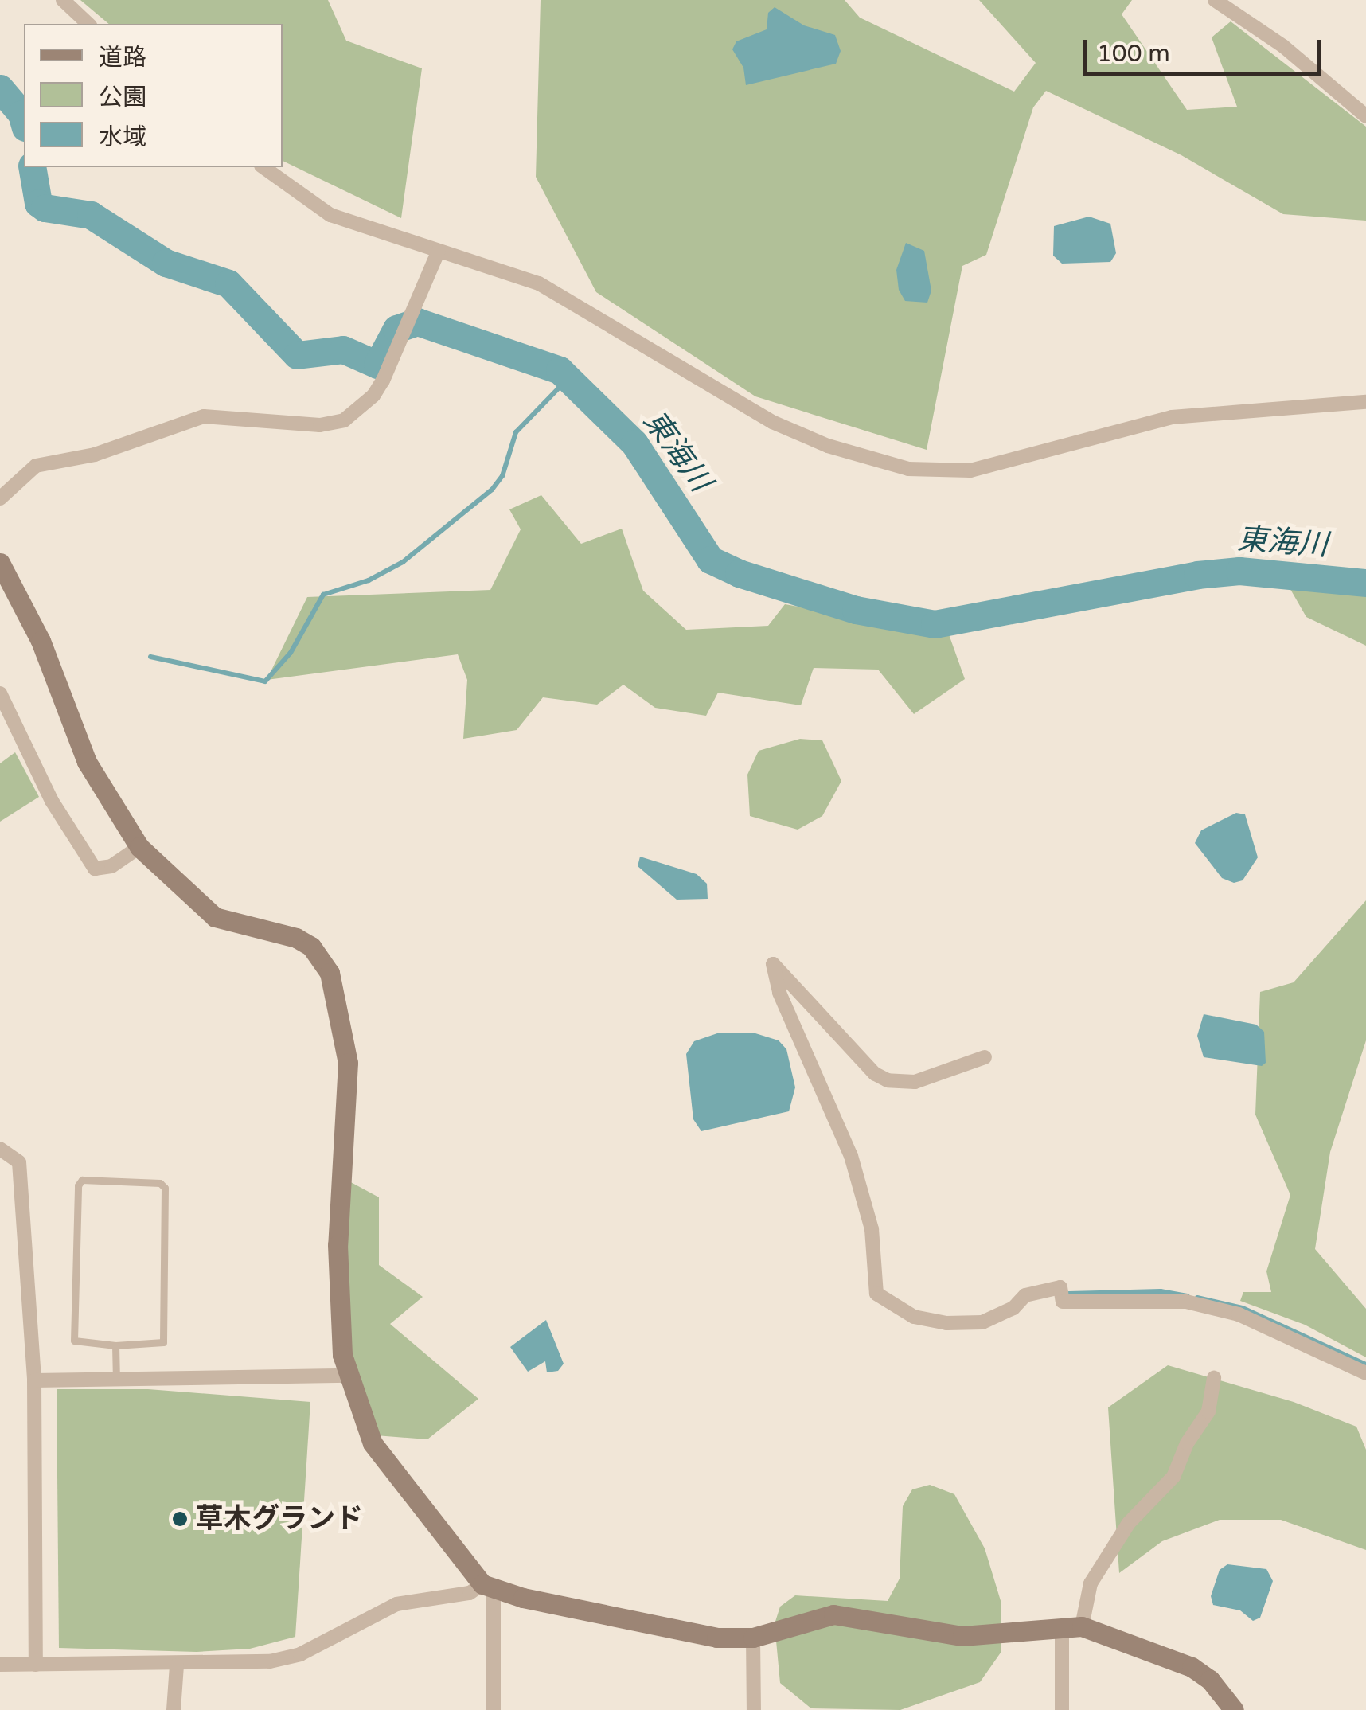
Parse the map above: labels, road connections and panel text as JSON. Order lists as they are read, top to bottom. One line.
{"water":["東海川"],"places":["草木グランド"],"legend":["道路","公園","水域"],"scale_bar":"100 m"}
